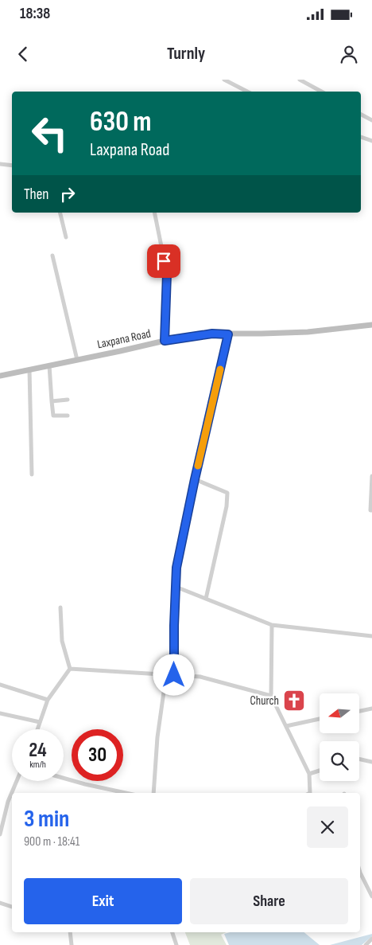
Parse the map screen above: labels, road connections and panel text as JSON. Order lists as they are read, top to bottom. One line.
{"streets":{"street":["Laxpana Road"]},"places":{"church":["Church"]},"north":"left","page":{"status":"18:38","header":"Turnly","turn":["630 m","Laxpana Road"],"then":"Then","speed":"24 km/h","limit":"30","heading":["3 min","900 m · 18:41"],"buttons":["Exit","Share"]}}
